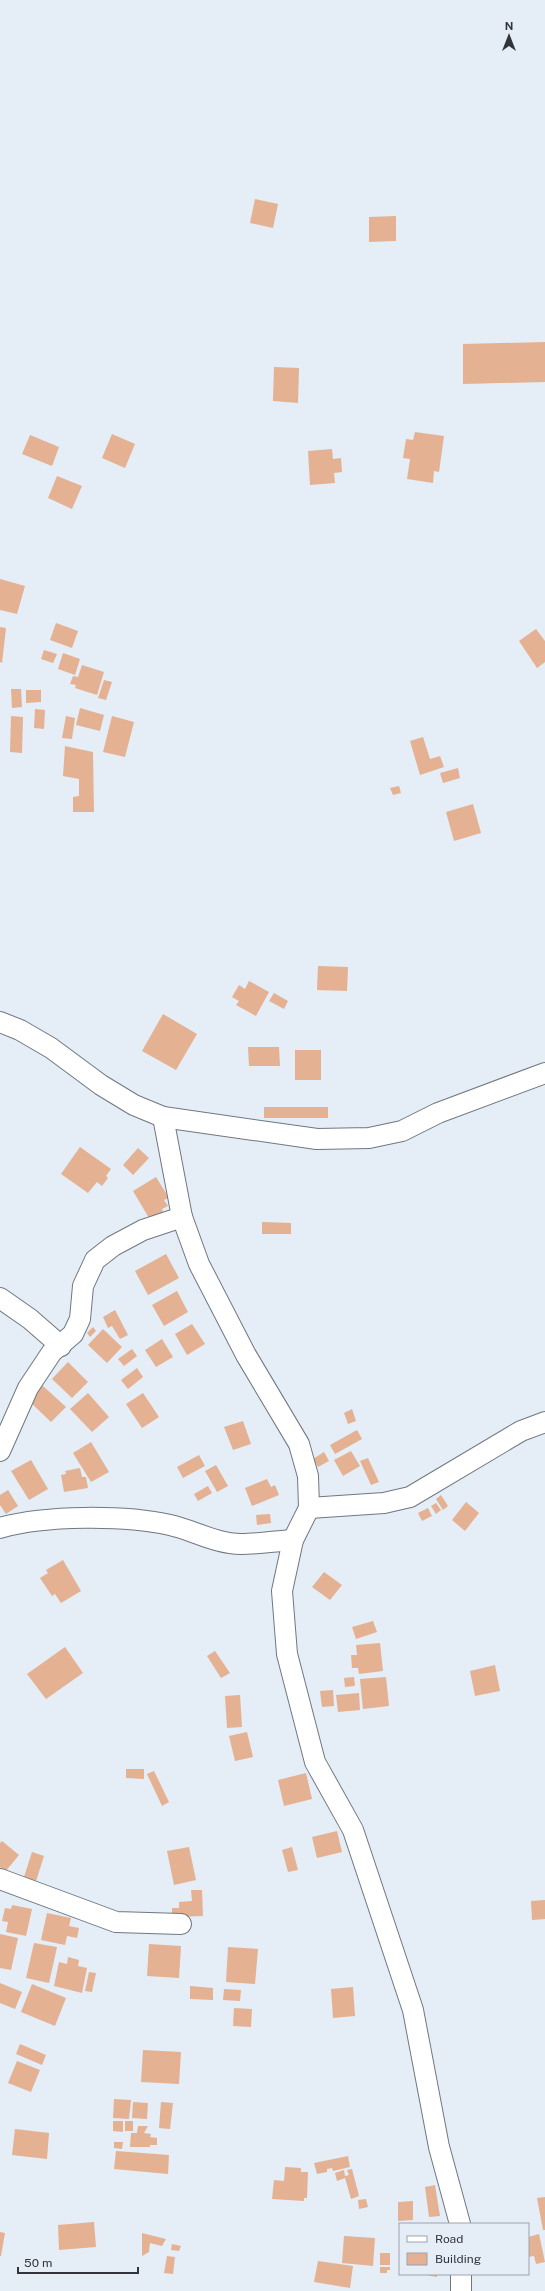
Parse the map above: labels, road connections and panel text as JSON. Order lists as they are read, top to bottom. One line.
{"legend":["Road","Building"],"scale_bar":"50 m","north":"top"}
